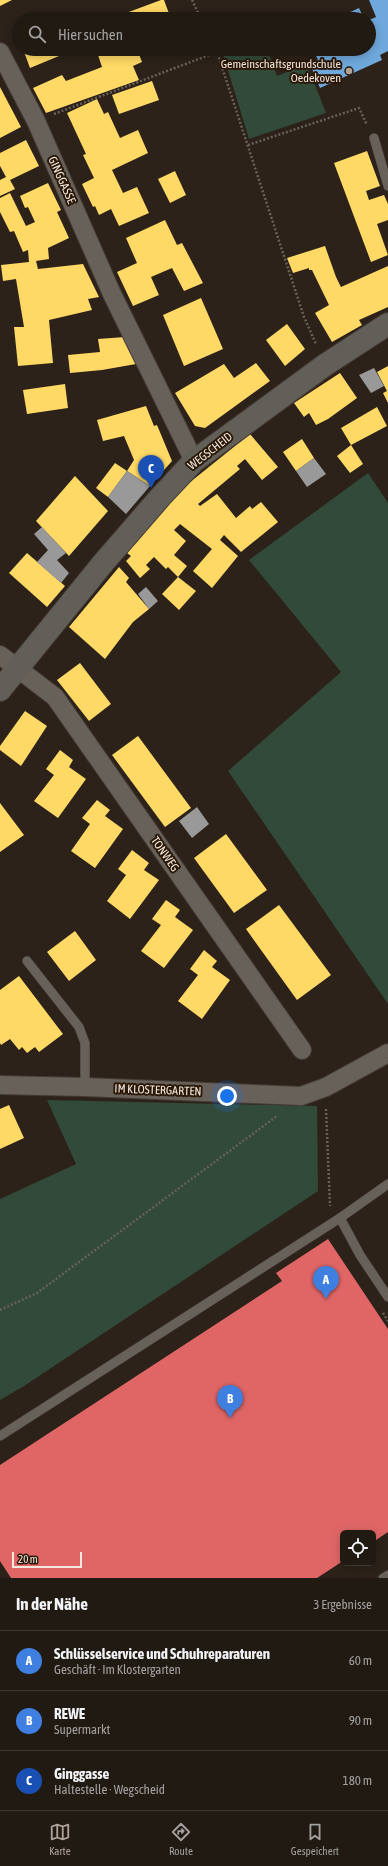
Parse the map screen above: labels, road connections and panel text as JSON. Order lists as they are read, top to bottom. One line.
{"streets":{"street":["GINGGASSE","WEGSCHEID","TONWEG","IM KLOSTERGARTEN"]},"crossings":[["GINGGASSE","WEGSCHEID"],["WEGSCHEID","TONWEG"]],"places":["Gemeinschaftsgrundschule Oedekoven"],"scale_bar":"20 m","page":{"search":"Hier suchen","pins":["C","A","B"],"scale":"20 m","heading":["In der Nähe","3 Ergebnisse"],"list":[{"mark":"A","name":"Schlüsselservice und Schuhreparaturen","note":"Geschäft · Im Klostergarten","value":"60 m"},{"mark":"B","name":"REWE","note":"Supermarkt","value":"90 m"},{"mark":"C","name":"Ginggasse","note":"Haltestelle · Wegscheid","value":"180 m"}],"nav":["Karte","Route","Gespeichert"]}}
